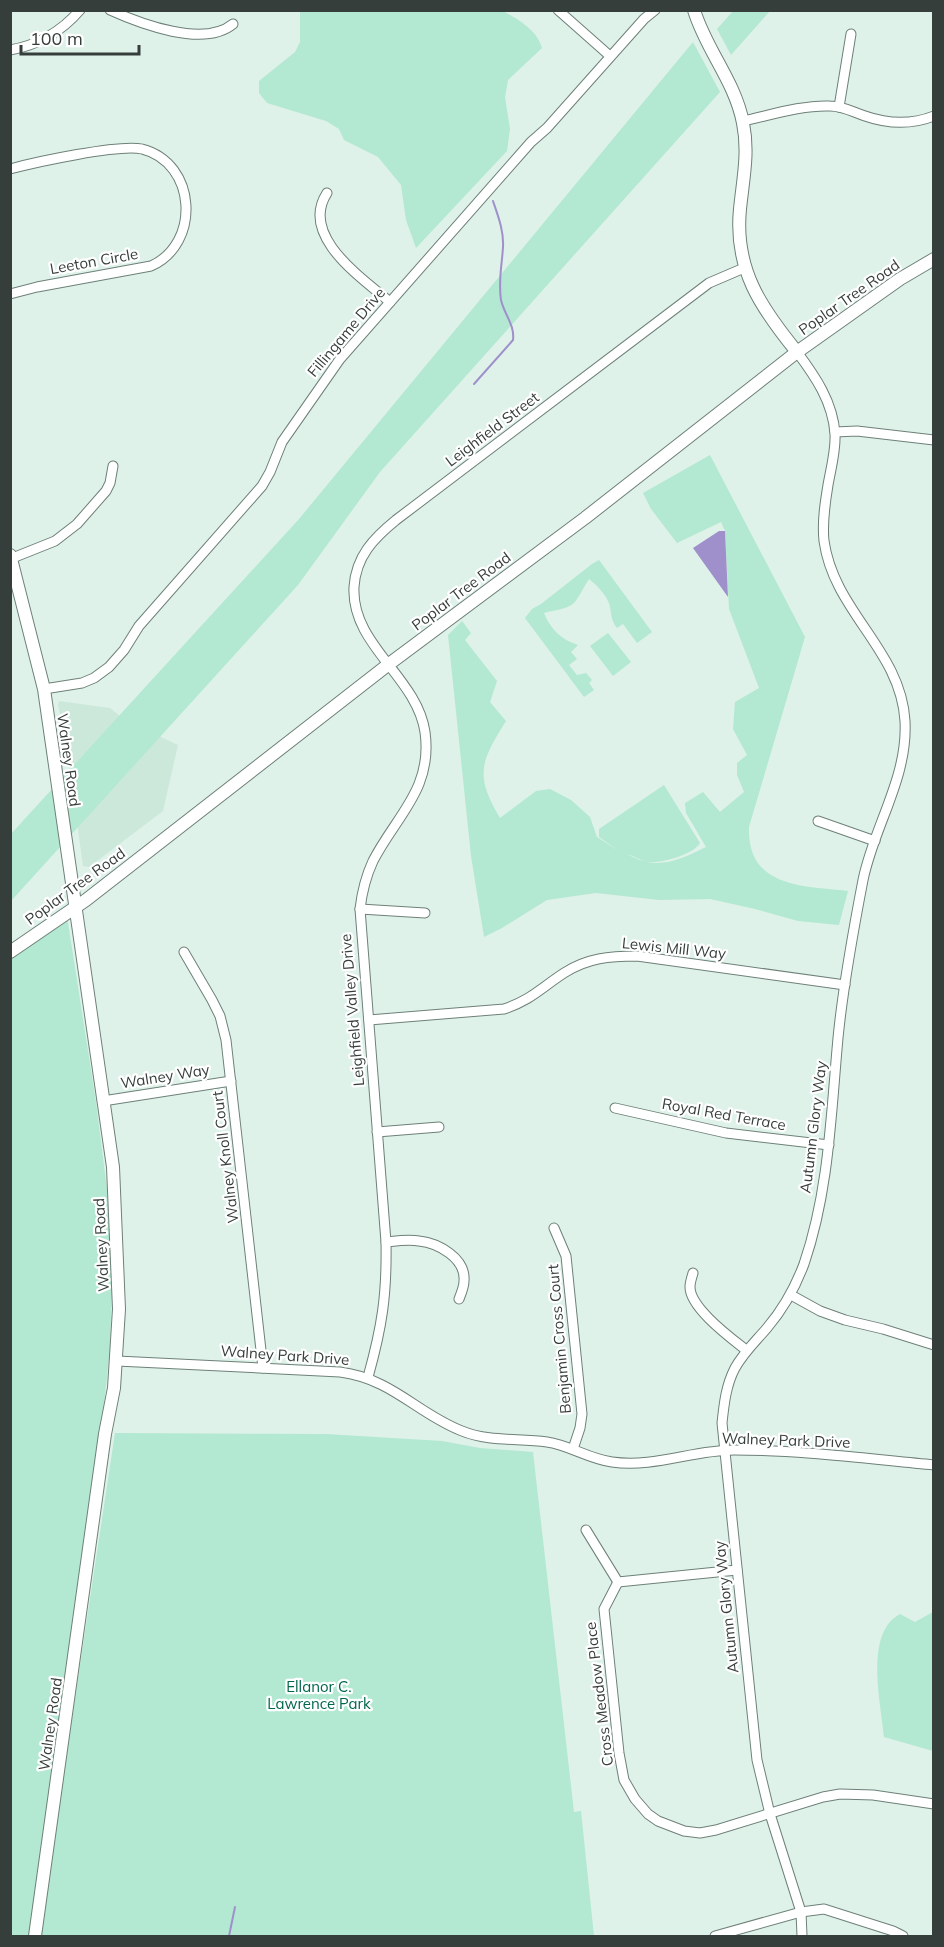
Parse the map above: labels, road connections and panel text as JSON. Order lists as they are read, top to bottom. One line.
{"streets":{"main road":["Poplar Tree Road","Walney Road"],"street":["Leeton Circle","Fillingame Drive","Leighfield Street","Lewis Mill Way","Leighfield Valley Drive","Walney Way","Royal Red Terrace","Autumn Glory Way","Walney Knoll Court","Benjamin Cross Court","Walney Park Drive","Cross Meadow Place"]},"crossings":[["Poplar Tree Road","Leighfield Street"],["Poplar Tree Road","Walney Road"],["Poplar Tree Road","Leighfield Valley Drive"],["Poplar Tree Road","Autumn Glory Way"],["Fillingame Drive","Walney Road"],["Leighfield Street","Leighfield Valley Drive"],["Walney Road","Walney Way"],["Walney Road","Walney Park Drive"],["Lewis Mill Way","Leighfield Valley Drive"],["Lewis Mill Way","Autumn Glory Way"],["Leighfield Valley Drive","Walney Park Drive"],["Walney Way","Walney Knoll Court"],["Royal Red Terrace","Autumn Glory Way"],["Autumn Glory Way","Walney Park Drive"],["Autumn Glory Way","Cross Meadow Place"],["Walney Knoll Court","Walney Park Drive"],["Benjamin Cross Court","Walney Park Drive"]],"parks":["Ellanor C. Lawrence Park"],"scale_bar":"100 m"}
